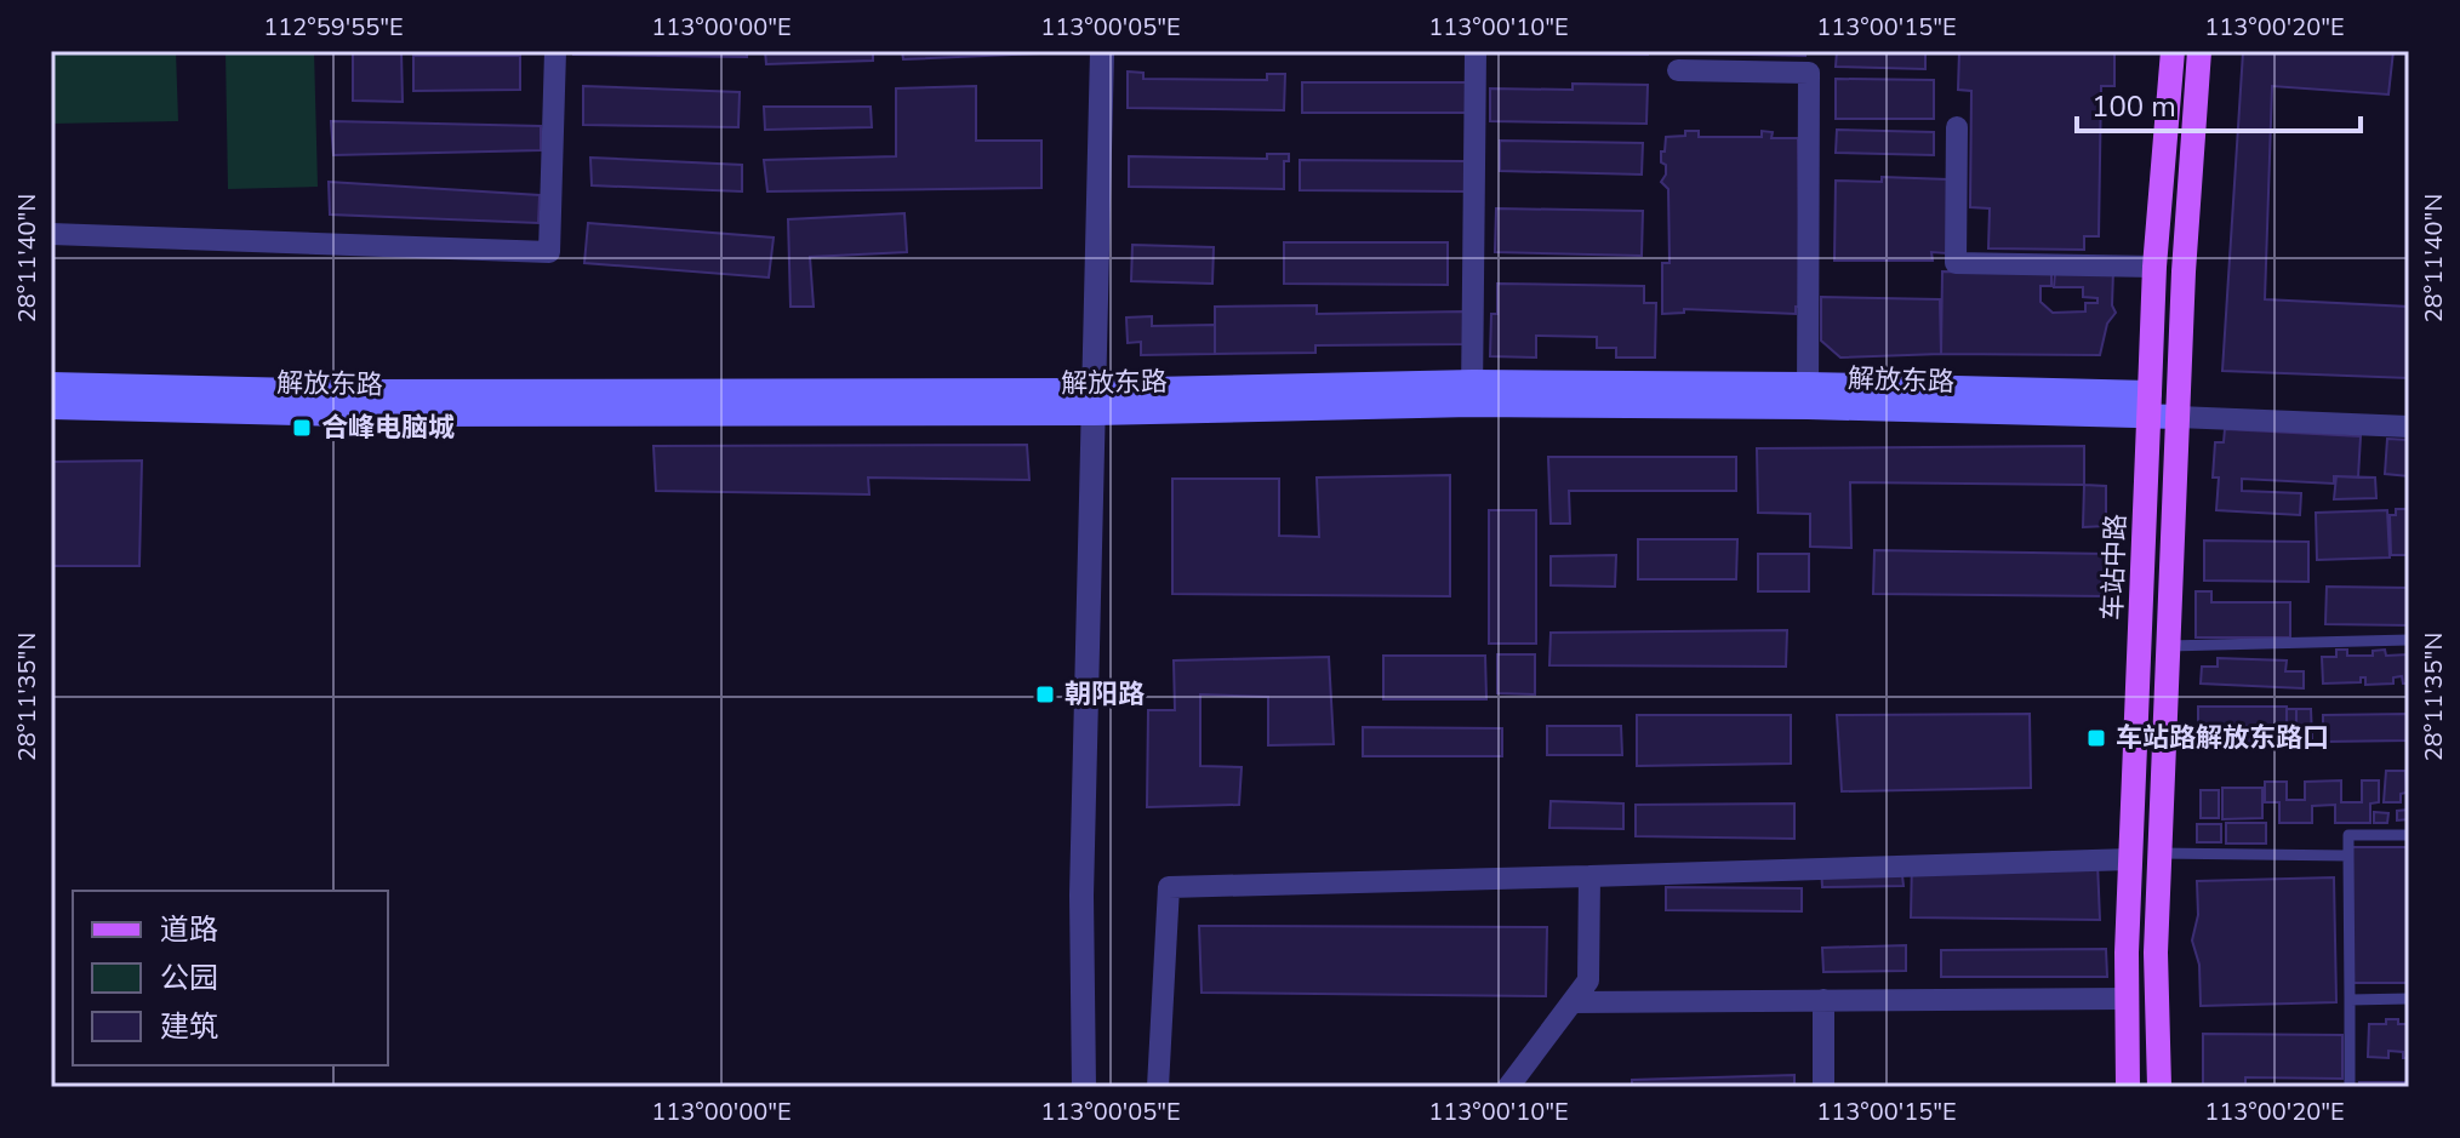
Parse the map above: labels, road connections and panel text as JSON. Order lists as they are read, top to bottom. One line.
{"streets":{"main road":["解放东路","车站中路"]},"crossings":[["解放东路","车站中路"]],"places":{"transit":["合峰电脑城","朝阳路","车站路解放东路口"]},"legend":["道路","公园","建筑"],"scale_bar":"100 m","coordinates":["112°59'55\"E","113°00'00\"E","113°00'05\"E","113°00'10\"E","113°00'15\"E","113°00'20\"E","28°11'40\"N","28°11'35\"N"]}
